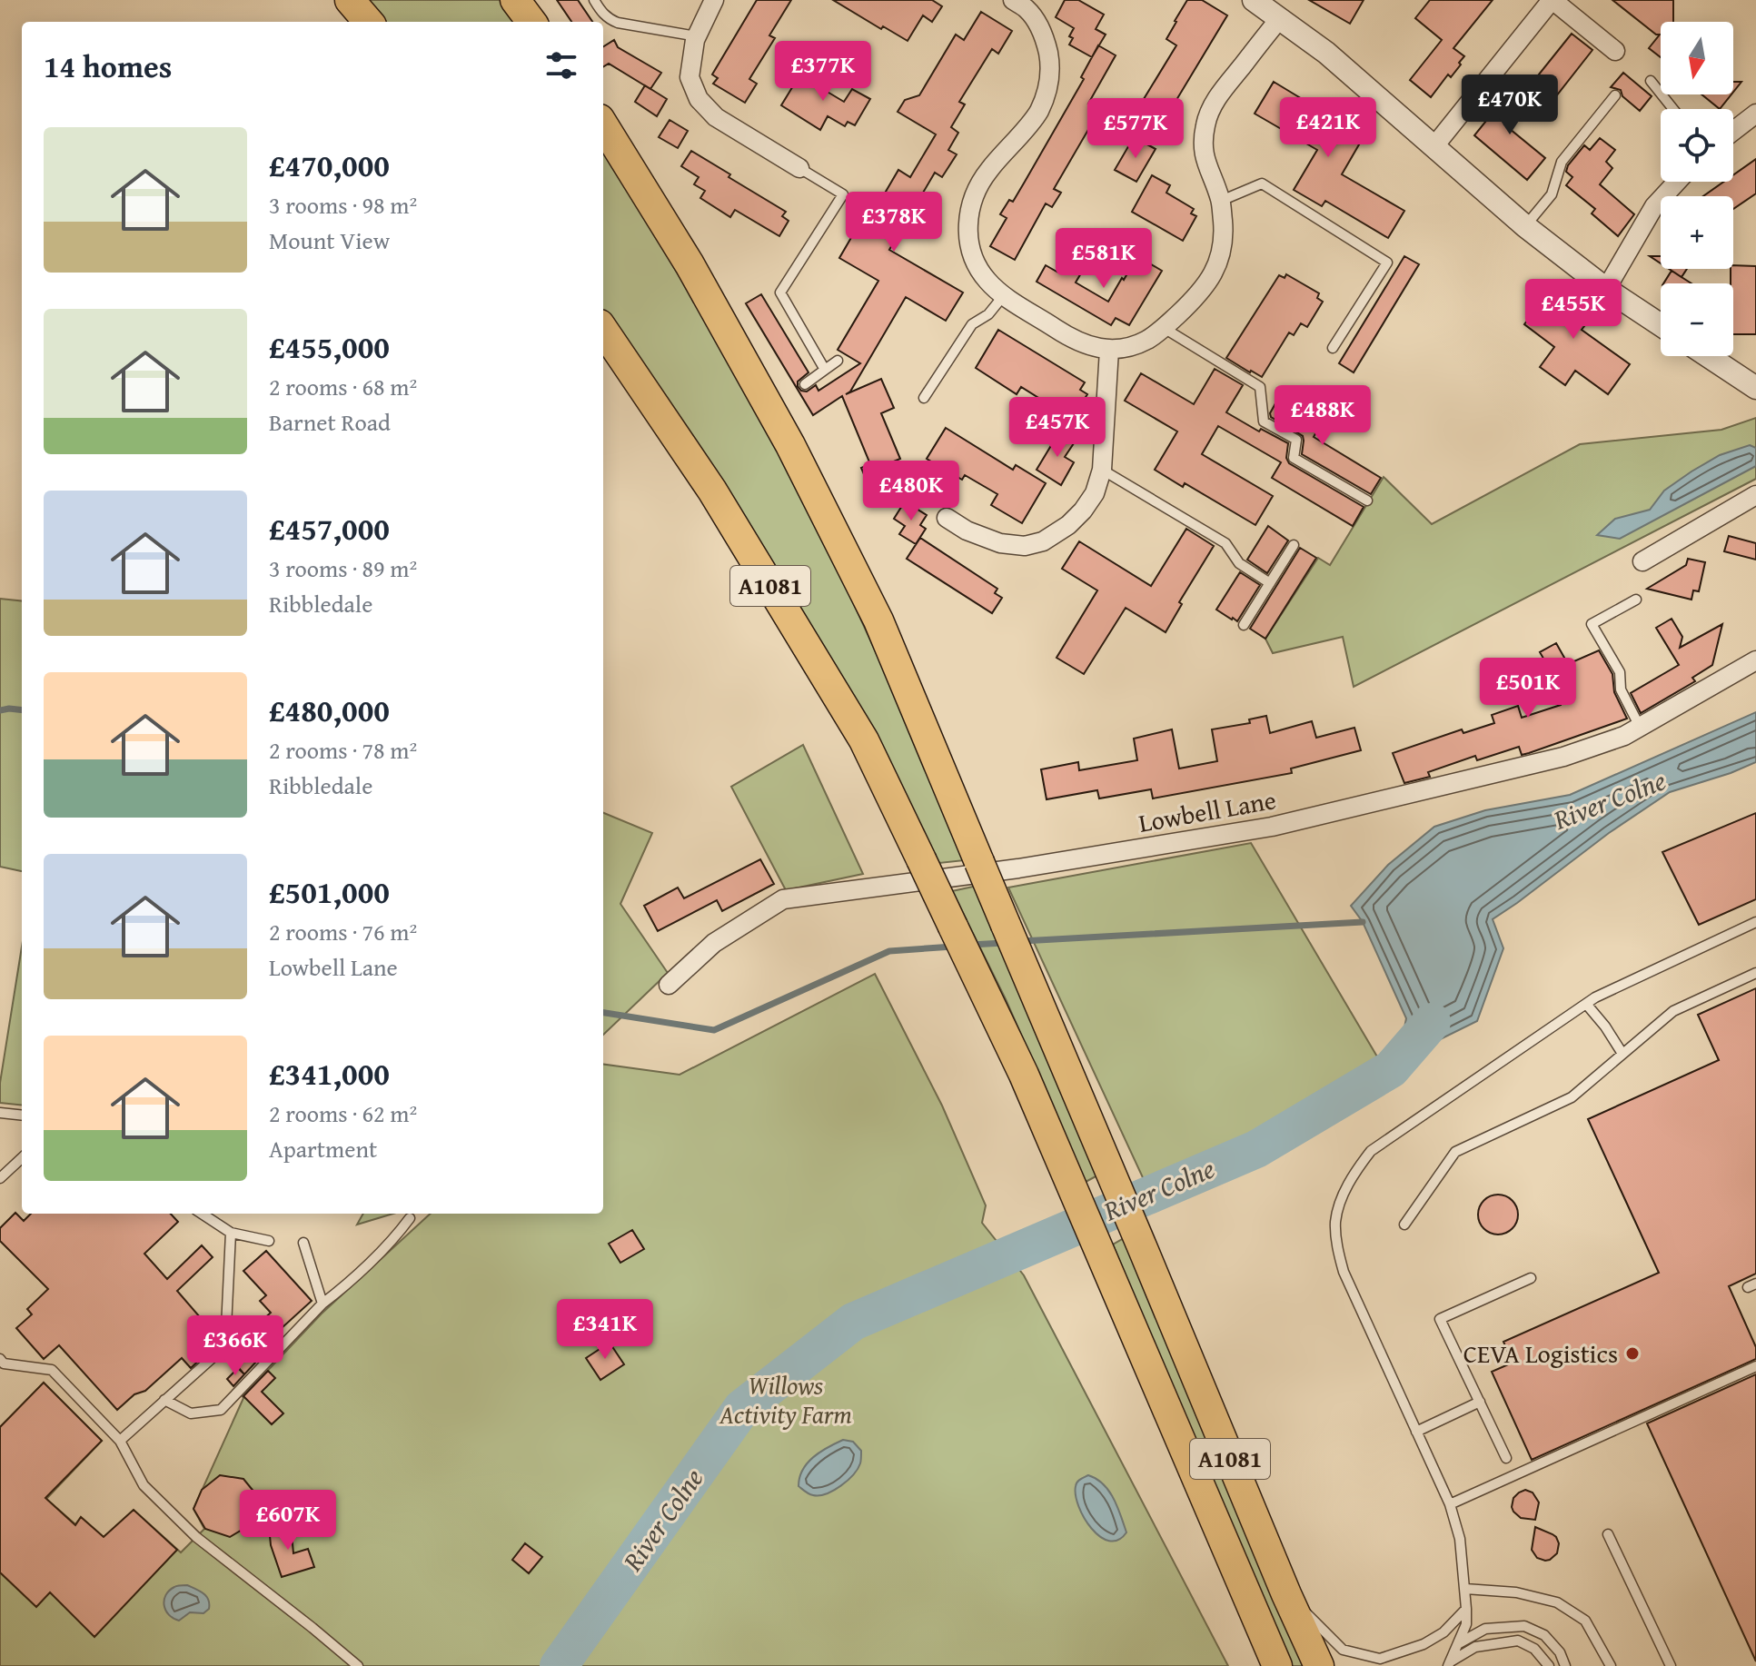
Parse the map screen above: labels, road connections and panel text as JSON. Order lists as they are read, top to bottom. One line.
{"streets":{"main road":["A1081"],"street":["Lowbell Lane"]},"water":["River Colne"],"parks":["Willows Activity Farm"],"places":["CEVA Logistics"],"north":"bottom","page":{"map_buttons":["+","−"],"heading":"14 homes","price":["£377K","£470K","£421K","£577K","£378K","£581K","£455K","£488K","£457K","£480K","£501K","£341K","£366K","£607K"],"list":[{"name":"£470,000","note":"3 rooms · 98 m² · Mount View"},{"name":"£455,000","note":"2 rooms · 68 m² · Barnet Road"},{"name":"£457,000","note":"3 rooms · 89 m² · Ribbledale"},{"name":"£480,000","note":"2 rooms · 78 m² · Ribbledale"},{"name":"£501,000","note":"2 rooms · 76 m² · Lowbell Lane"},{"name":"£341,000","note":"2 rooms · 62 m² · Apartment"}]}}
